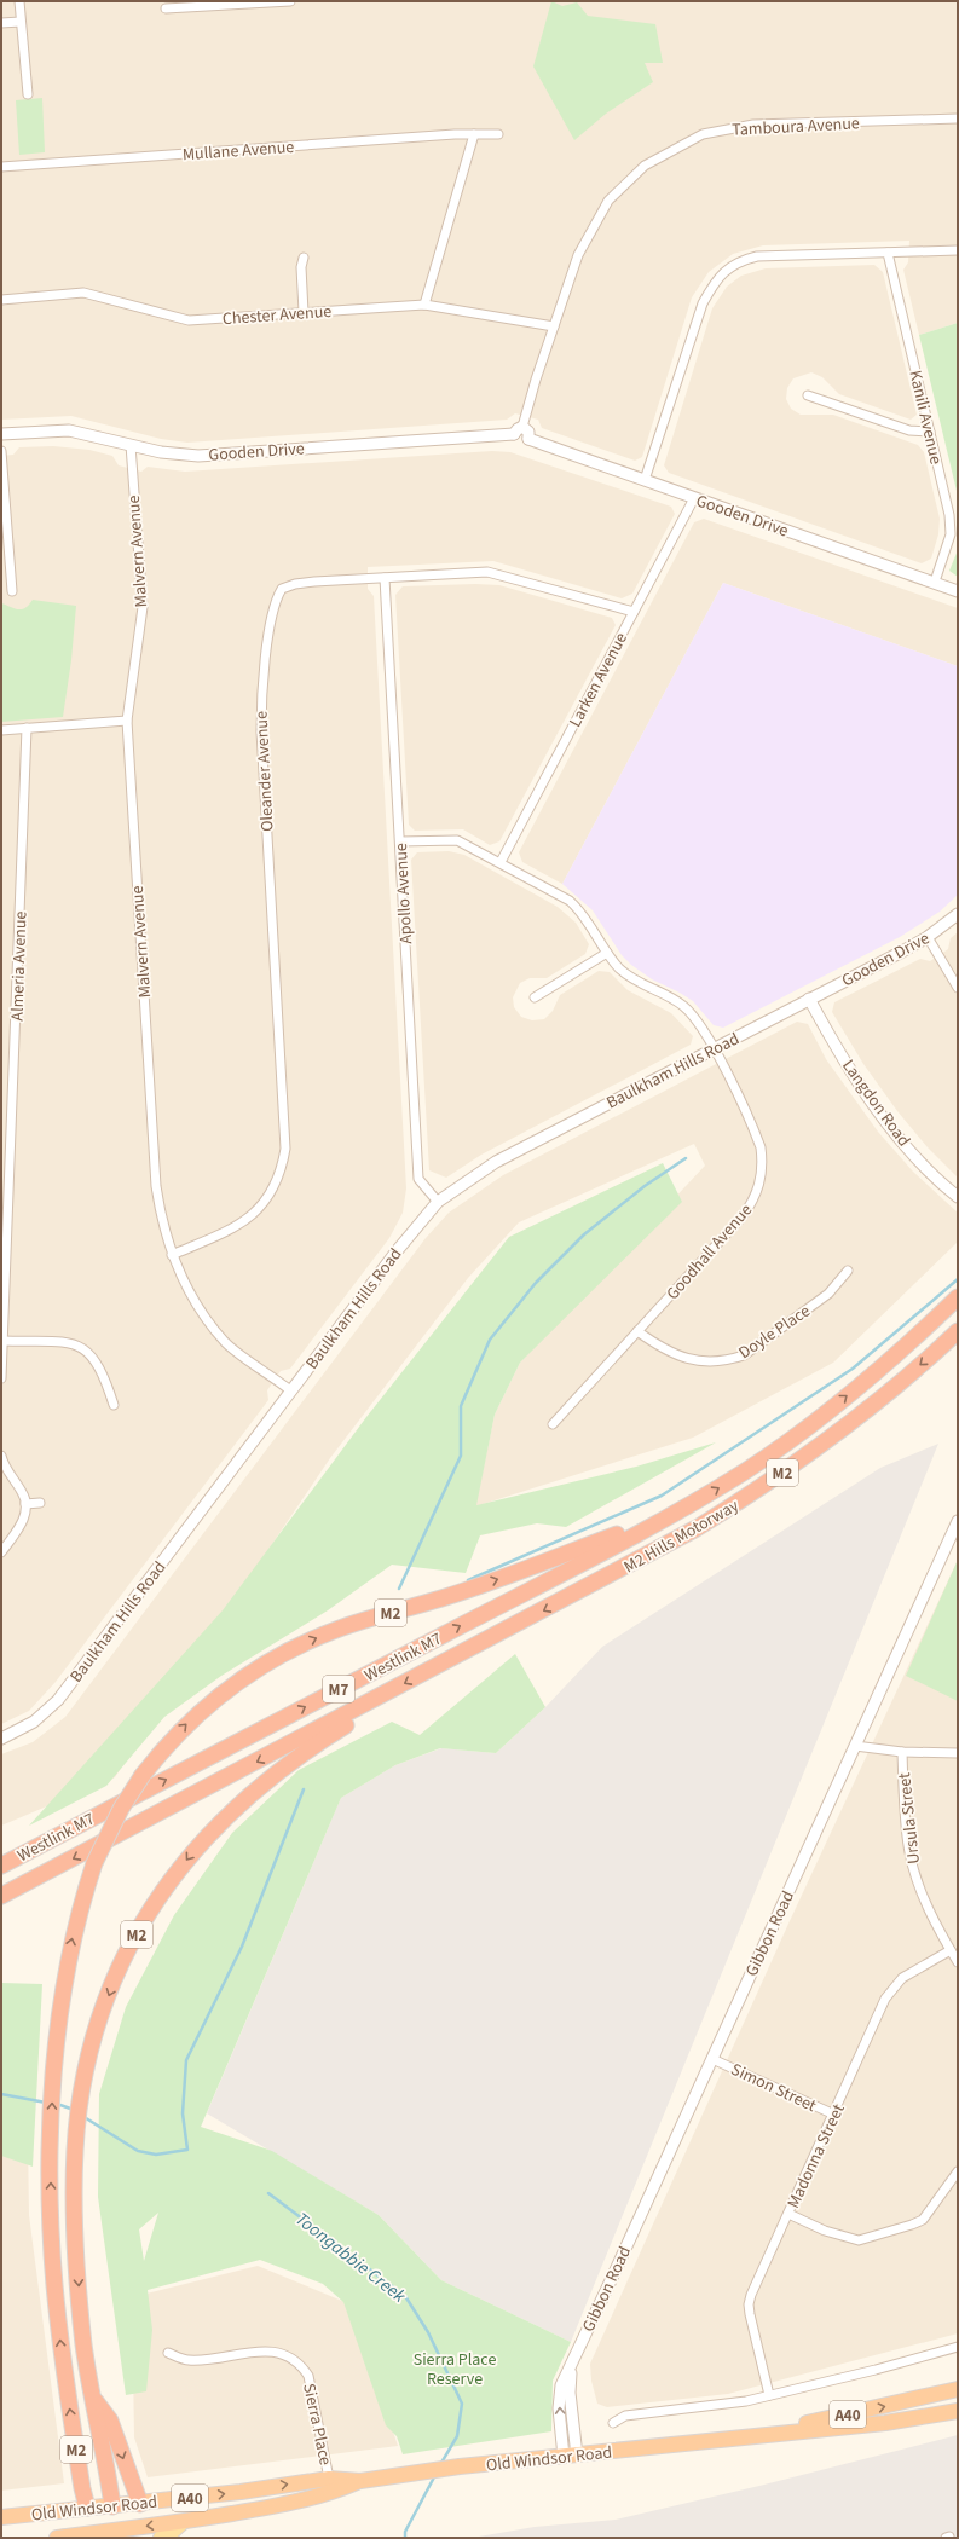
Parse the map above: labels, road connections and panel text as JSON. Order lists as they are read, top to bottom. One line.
{"streets":{"highway":["M2","M2 Hills Motorway","Westlink M7","M7","A40","Old Windsor Road"],"street":["Tamboura Avenue","Mullane Avenue","Chester Avenue","Kanili Avenue","Gooden Drive","Malvern Avenue","Larken Avenue","Oleander Avenue","Apollo Avenue","Almeria Avenue","Baulkham Hills Road","Langdon Road","Goodhall Avenue","Doyle Place","Ursula Street","Gibbon Road","Simon Street","Madonna Street","Sierra Place"]},"crossings":[["Tamboura Avenue","Chester Avenue"],["Tamboura Avenue","Gooden Drive"],["Kanili Avenue","Gooden Drive"],["Gooden Drive","Malvern Avenue"],["Gooden Drive","Larken Avenue"],["Gooden Drive","Baulkham Hills Road"],["Gooden Drive","Langdon Road"],["Malvern Avenue","Oleander Avenue"],["Malvern Avenue","Baulkham Hills Road"],["Larken Avenue","Oleander Avenue"],["Larken Avenue","Goodhall Avenue"],["Oleander Avenue","Apollo Avenue"],["Apollo Avenue","Baulkham Hills Road"],["Apollo Avenue","Goodhall Avenue"],["Baulkham Hills Road","Langdon Road"],["Baulkham Hills Road","Goodhall Avenue"],["Goodhall Avenue","Doyle Place"],["M2","M2 Hills Motorway"],["M2","Westlink M7"],["M2","Old Windsor Road"],["M2 Hills Motorway","Westlink M7"],["Ursula Street","Madonna Street"],["Gibbon Road","Simon Street"],["Gibbon Road","Old Windsor Road"],["Simon Street","Madonna Street"],["Madonna Street","Old Windsor Road"],["Sierra Place","Old Windsor Road"]],"water":["Toongabbie Creek"],"parks":["Sierra Place Reserve"]}
